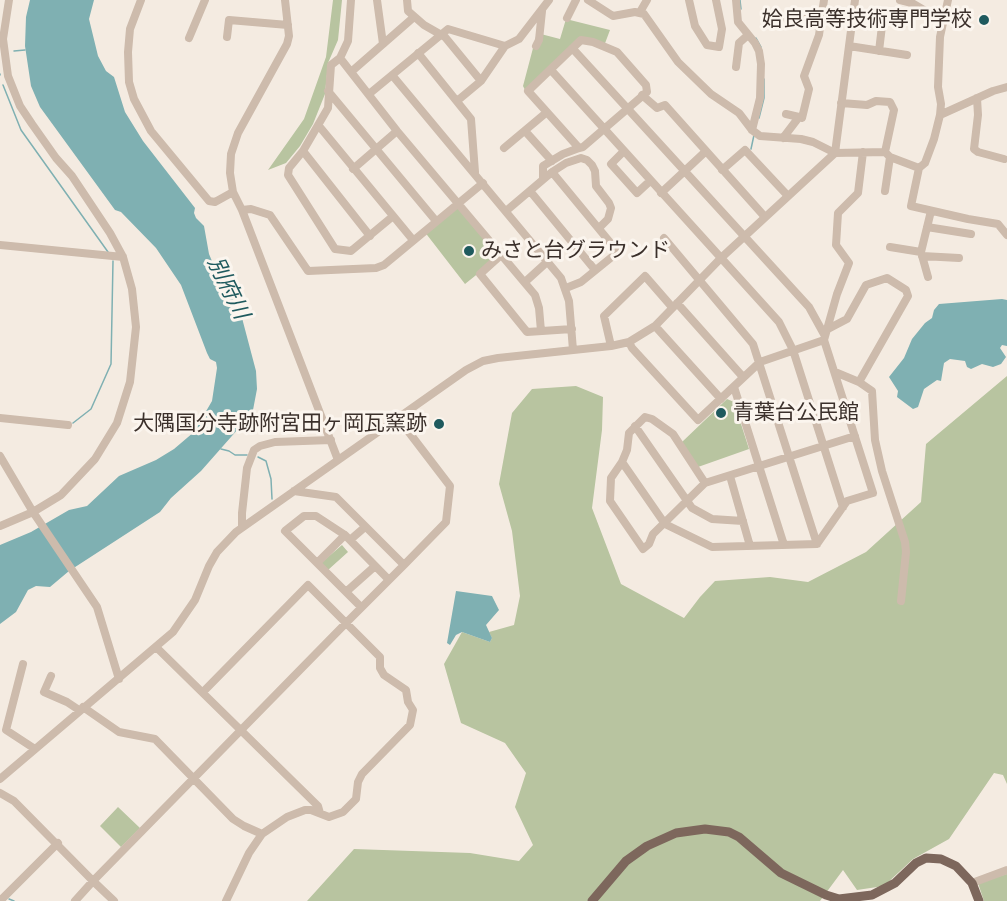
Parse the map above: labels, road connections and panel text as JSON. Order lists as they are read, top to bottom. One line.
{"water":["別府川"],"places":["姶良高等技術専門学校","みさと台グラウンド","青葉台公民館","大隅国分寺跡附宮田ヶ岡瓦窯跡"]}
